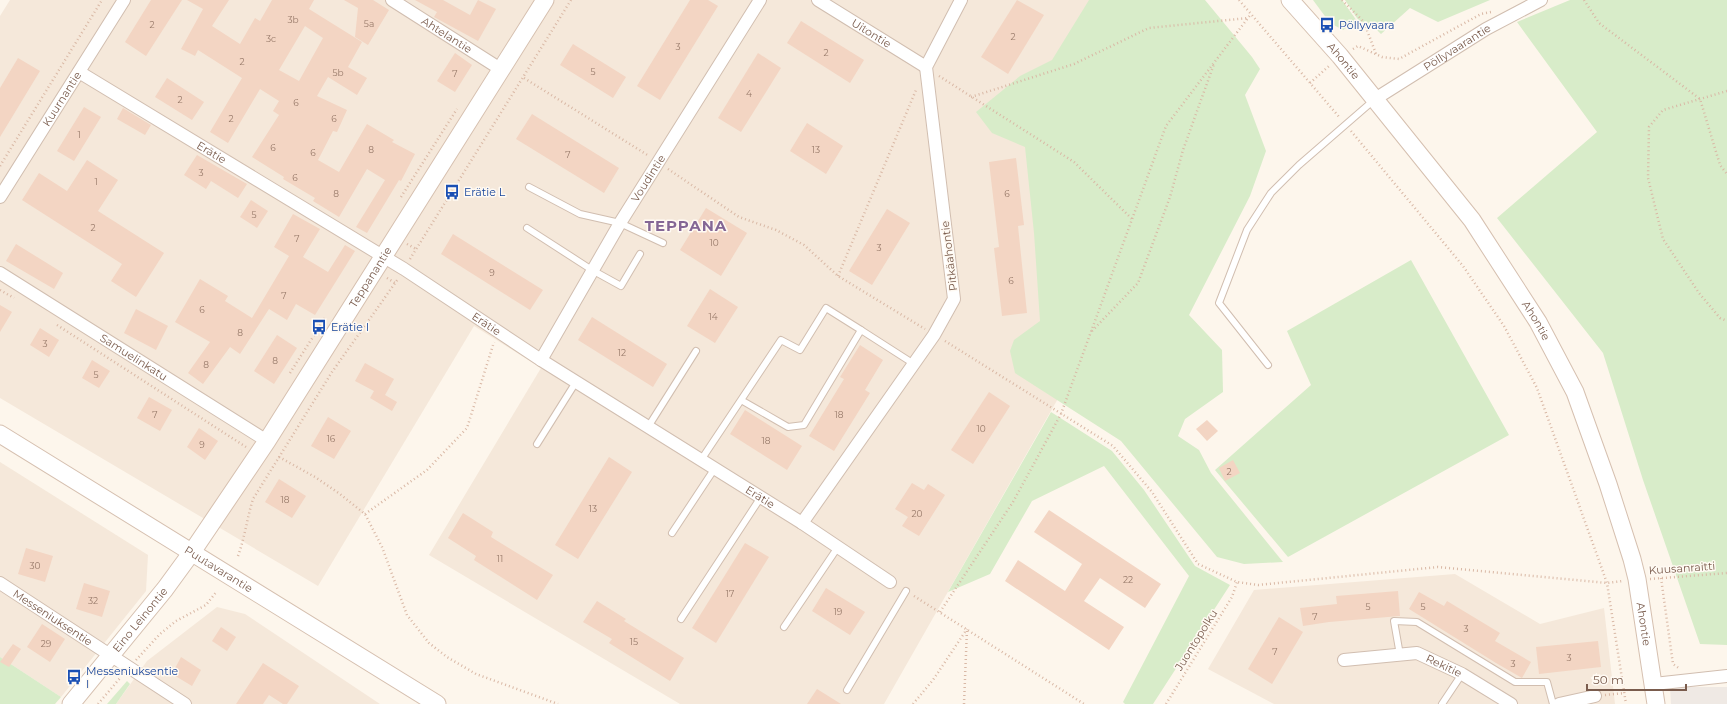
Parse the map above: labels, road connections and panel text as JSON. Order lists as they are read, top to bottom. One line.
{"streets":{"street":["Uitontie","Ahtelantie","Pöllyvaarantie","Ahontie","Kuurnantie","Erätie","Voudintie","Pitkäahontie","Teppanantie","Samuelinkatu","Puutavarantie","Messeniuksentie","Eino Leinontie","Rekitie"],"path":["Kuusanraitti","Juontopolku"]},"crossings":[["Uitontie","Pitkäahontie"],["Ahtelantie","Teppanantie"],["Pöllyvaarantie","Ahontie"],["Ahontie","Kuusanraitti"],["Kuurnantie","Erätie"],["Erätie","Voudintie"],["Erätie","Pitkäahontie"],["Erätie","Teppanantie"],["Voudintie","Kuusanraitti"],["Pitkäahontie","Kuusanraitti"],["Teppanantie","Samuelinkatu"],["Teppanantie","Puutavarantie"],["Teppanantie","Eino Leinontie"],["Kuusanraitti","Juontopolku"],["Puutavarantie","Eino Leinontie"],["Messeniuksentie","Eino Leinontie"]],"districts":["TEPPANA"],"places":{"bus stop":["Pöllyvaara","Erätie L","Erätie I","Messeniuksentie I"]},"house_numbers":["3b","5a","2","2","3c","3","2","2","5","5b","7","4","2","6","2","6","1","6","8","13","6","7","3","6","1","8","6","5","2","7","10","3","9","6","7","6","14","8","3","12","8","8","5","7","18","10","16","18","9","2","18","13","20","11","30","22","17","32","5","5","19","7","3","15","29","7","3","3"],"scale_bar":"50 m"}
